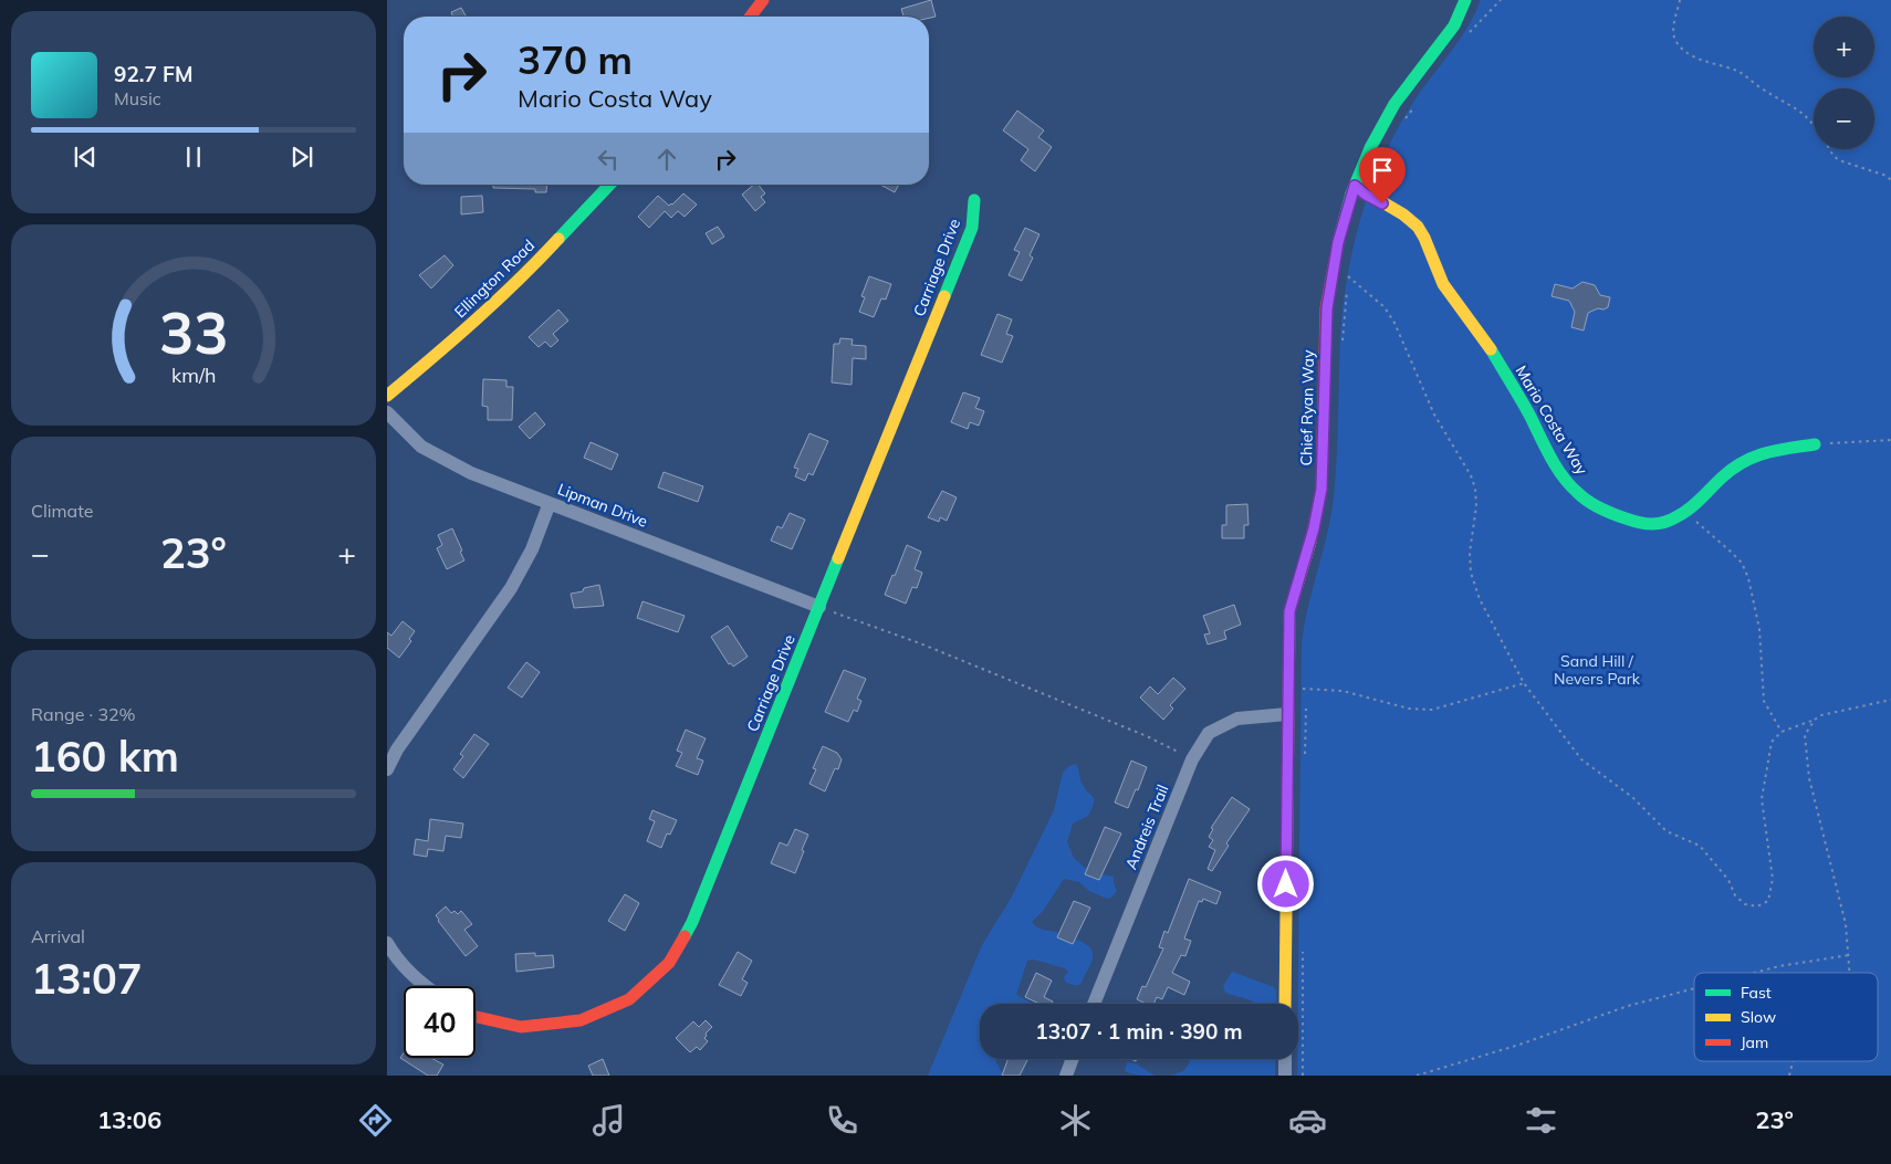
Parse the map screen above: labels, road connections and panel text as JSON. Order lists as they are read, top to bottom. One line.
{"streets":{"street":["Carriage Drive","Ellington Road","Chief Ryan Way","Mario Costa Way","Lipman Drive","Andreis Trail"]},"crossings":[["Carriage Drive","Lipman Drive"],["Chief Ryan Way","Mario Costa Way"],["Chief Ryan Way","Andreis Trail"]],"parks":["Sand Hill / Nevers Park"],"legend":["Fast","Slow","Jam"],"page":{"map_buttons":["+","−"],"turn":["370 m","Mario Costa Way"],"song":["92.7 FM","Music"],"tile":["Climate",["Range · 32%","160 km"],["Arrival","13:07"]],"heat":["−","23°","+"],"limit":"40","trip":"13:07 · 1 min · 390 m","tabs":["13:06","23°"],"gauge":["33","km/h"]}}
